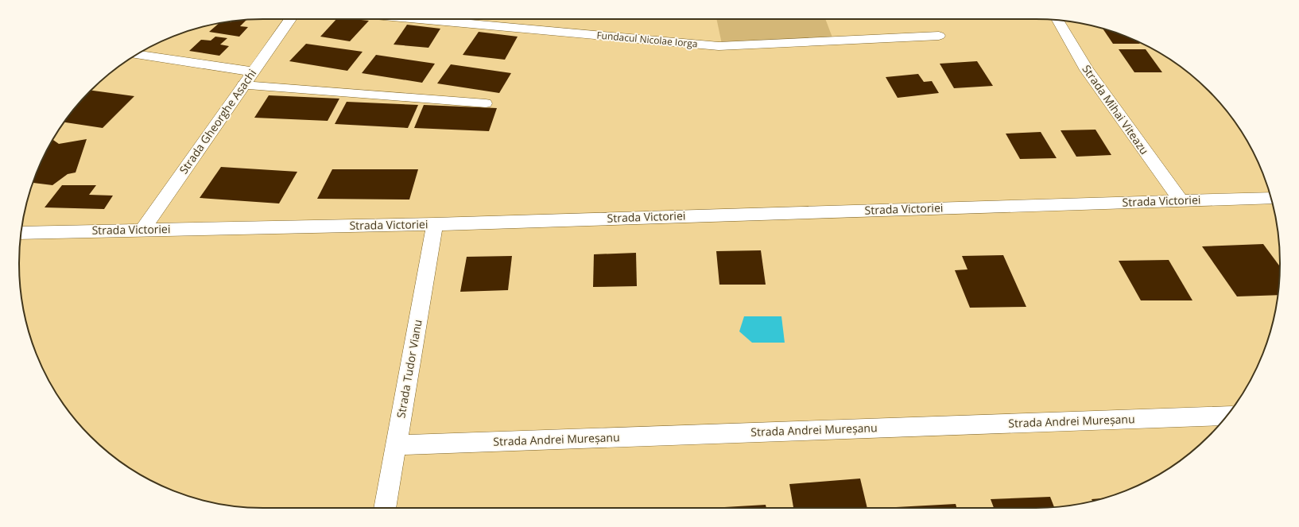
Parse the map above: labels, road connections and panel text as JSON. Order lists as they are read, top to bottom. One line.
{"streets":{"street":["Fundacul Nicolae Iorga","Strada Mihai Viteazu","Strada Gheorghe Asachi","Strada Victoriei","Strada Tudor Vianu","Strada Andrei Mureșanu"]},"crossings":[["Strada Mihai Viteazu","Strada Victoriei"],["Strada Gheorghe Asachi","Strada Victoriei"],["Strada Victoriei","Strada Tudor Vianu"],["Strada Tudor Vianu","Strada Andrei Mureșanu"]]}
